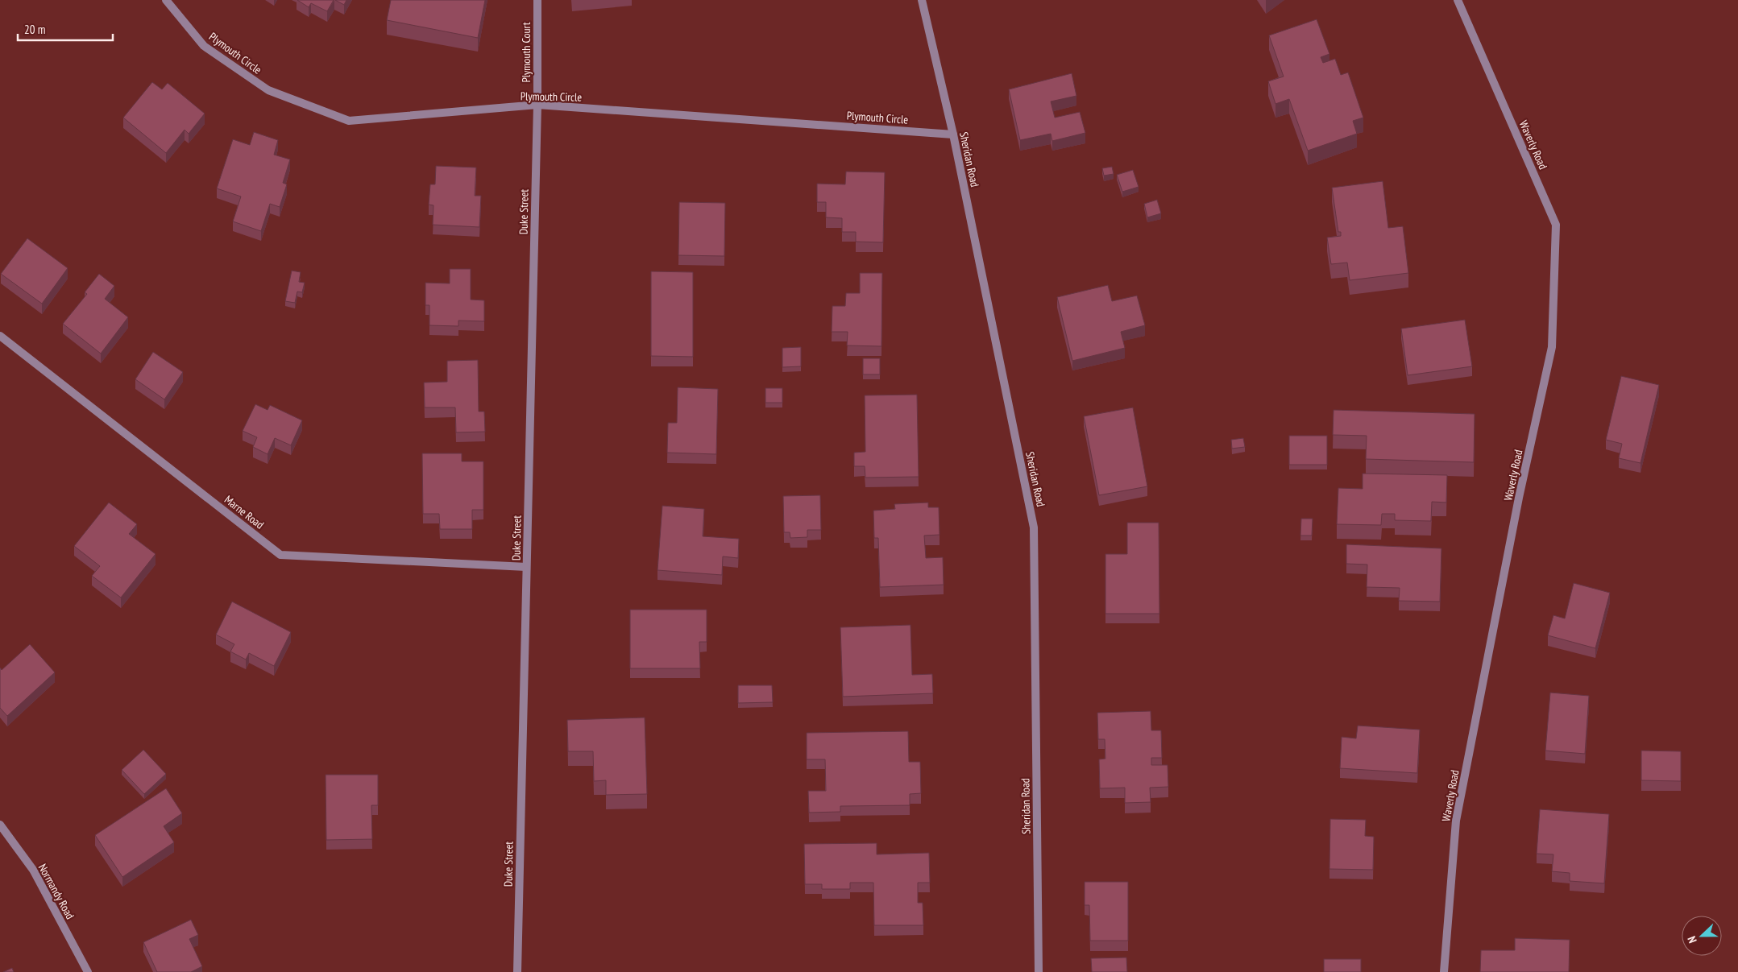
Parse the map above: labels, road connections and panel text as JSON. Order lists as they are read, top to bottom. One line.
{"streets":{"street":["Plymouth Court","Plymouth Circle","Waverly Road","Sheridan Road","Duke Street","Marne Road","Normandy Road"]},"crossings":[["Plymouth Court","Plymouth Circle"],["Plymouth Court","Duke Street"],["Plymouth Circle","Sheridan Road"],["Plymouth Circle","Duke Street"],["Duke Street","Marne Road"]],"scale_bar":"20 m","north":"left"}
